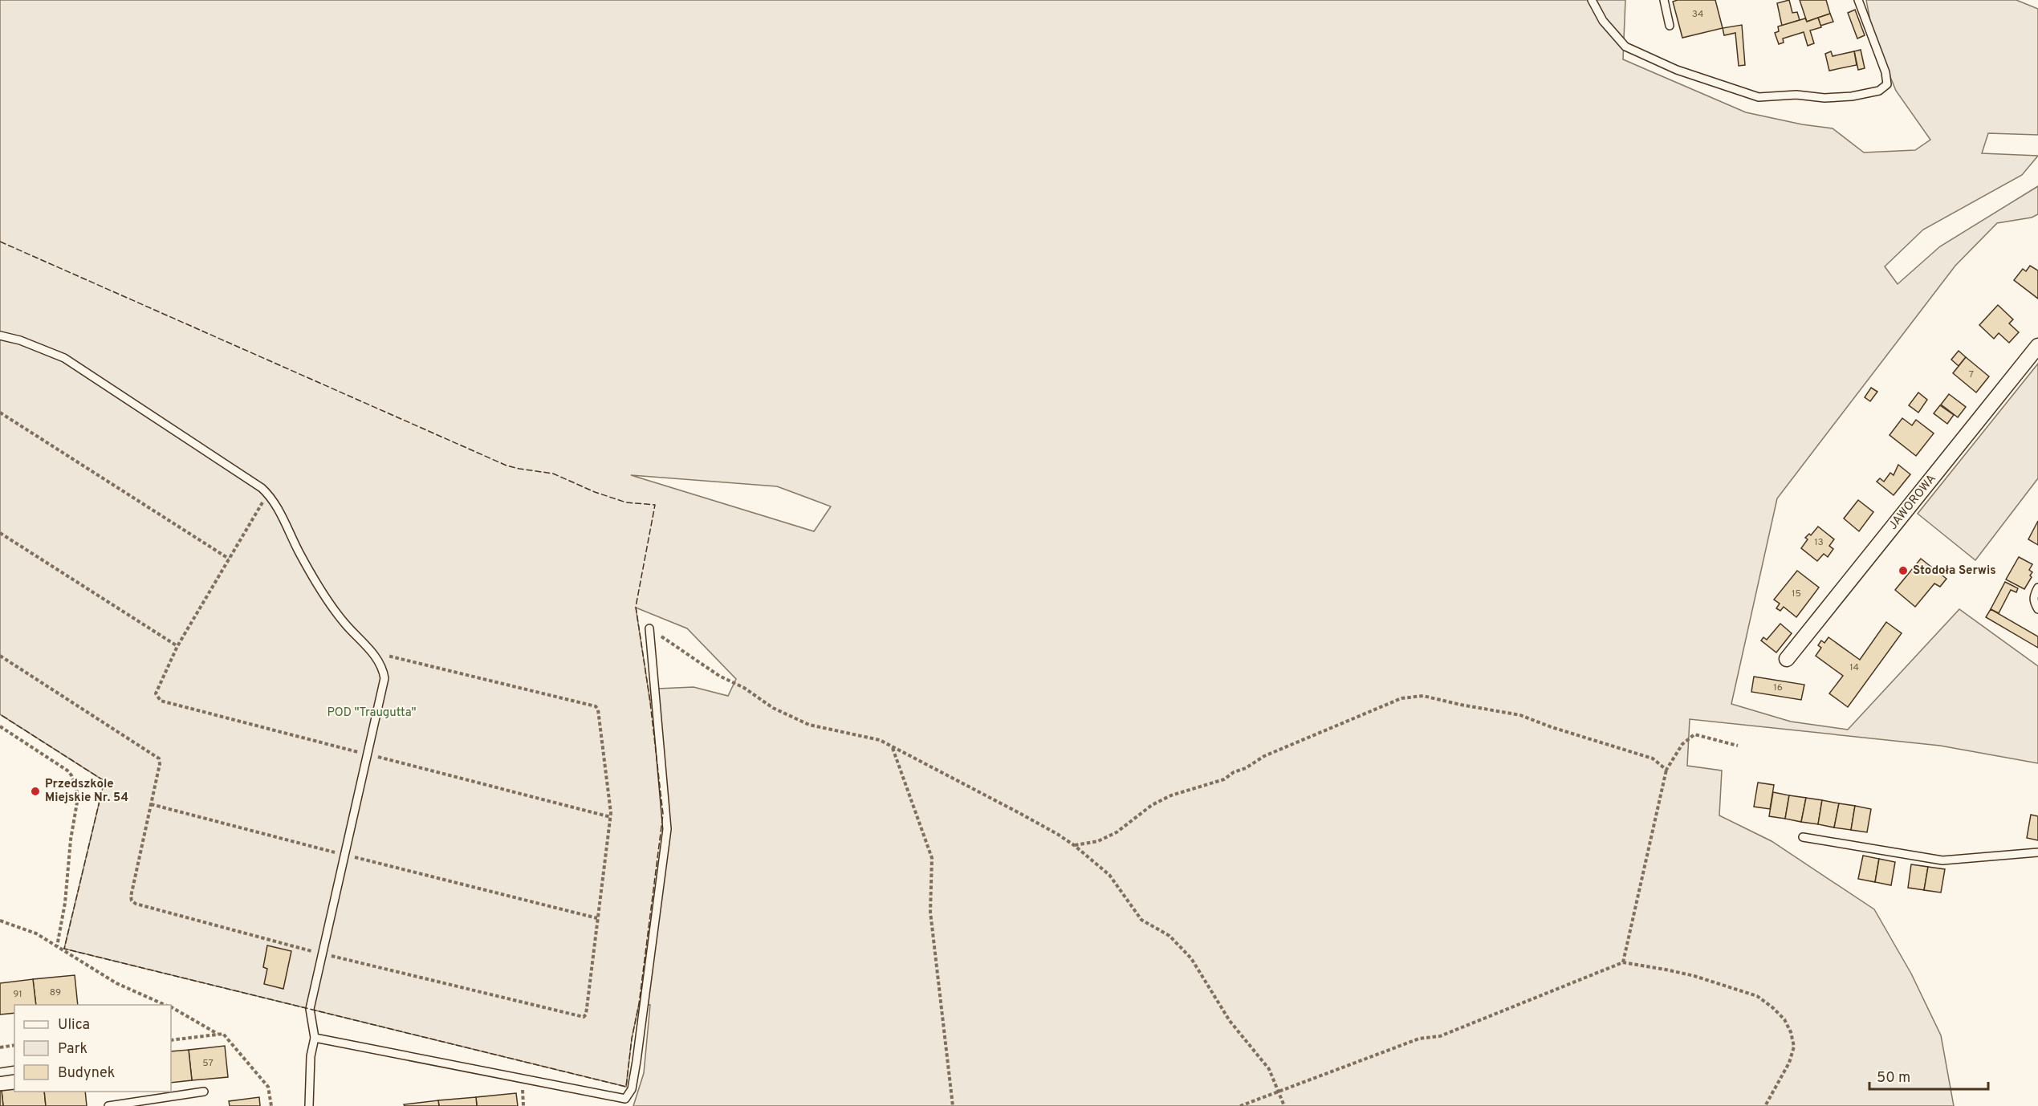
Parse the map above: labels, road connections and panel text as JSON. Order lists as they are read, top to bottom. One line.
{"streets":{"street":["JAWOROWA"]},"parks":["POD \"Traugutta\""],"places":["Stodoła Serwis","Przedszkole Miejskie Nr. 54"],"house_numbers":["34","7","13","15","14","16","89","91","57"],"legend":["Ulica","Park","Budynek"],"scale_bar":"50 m"}
